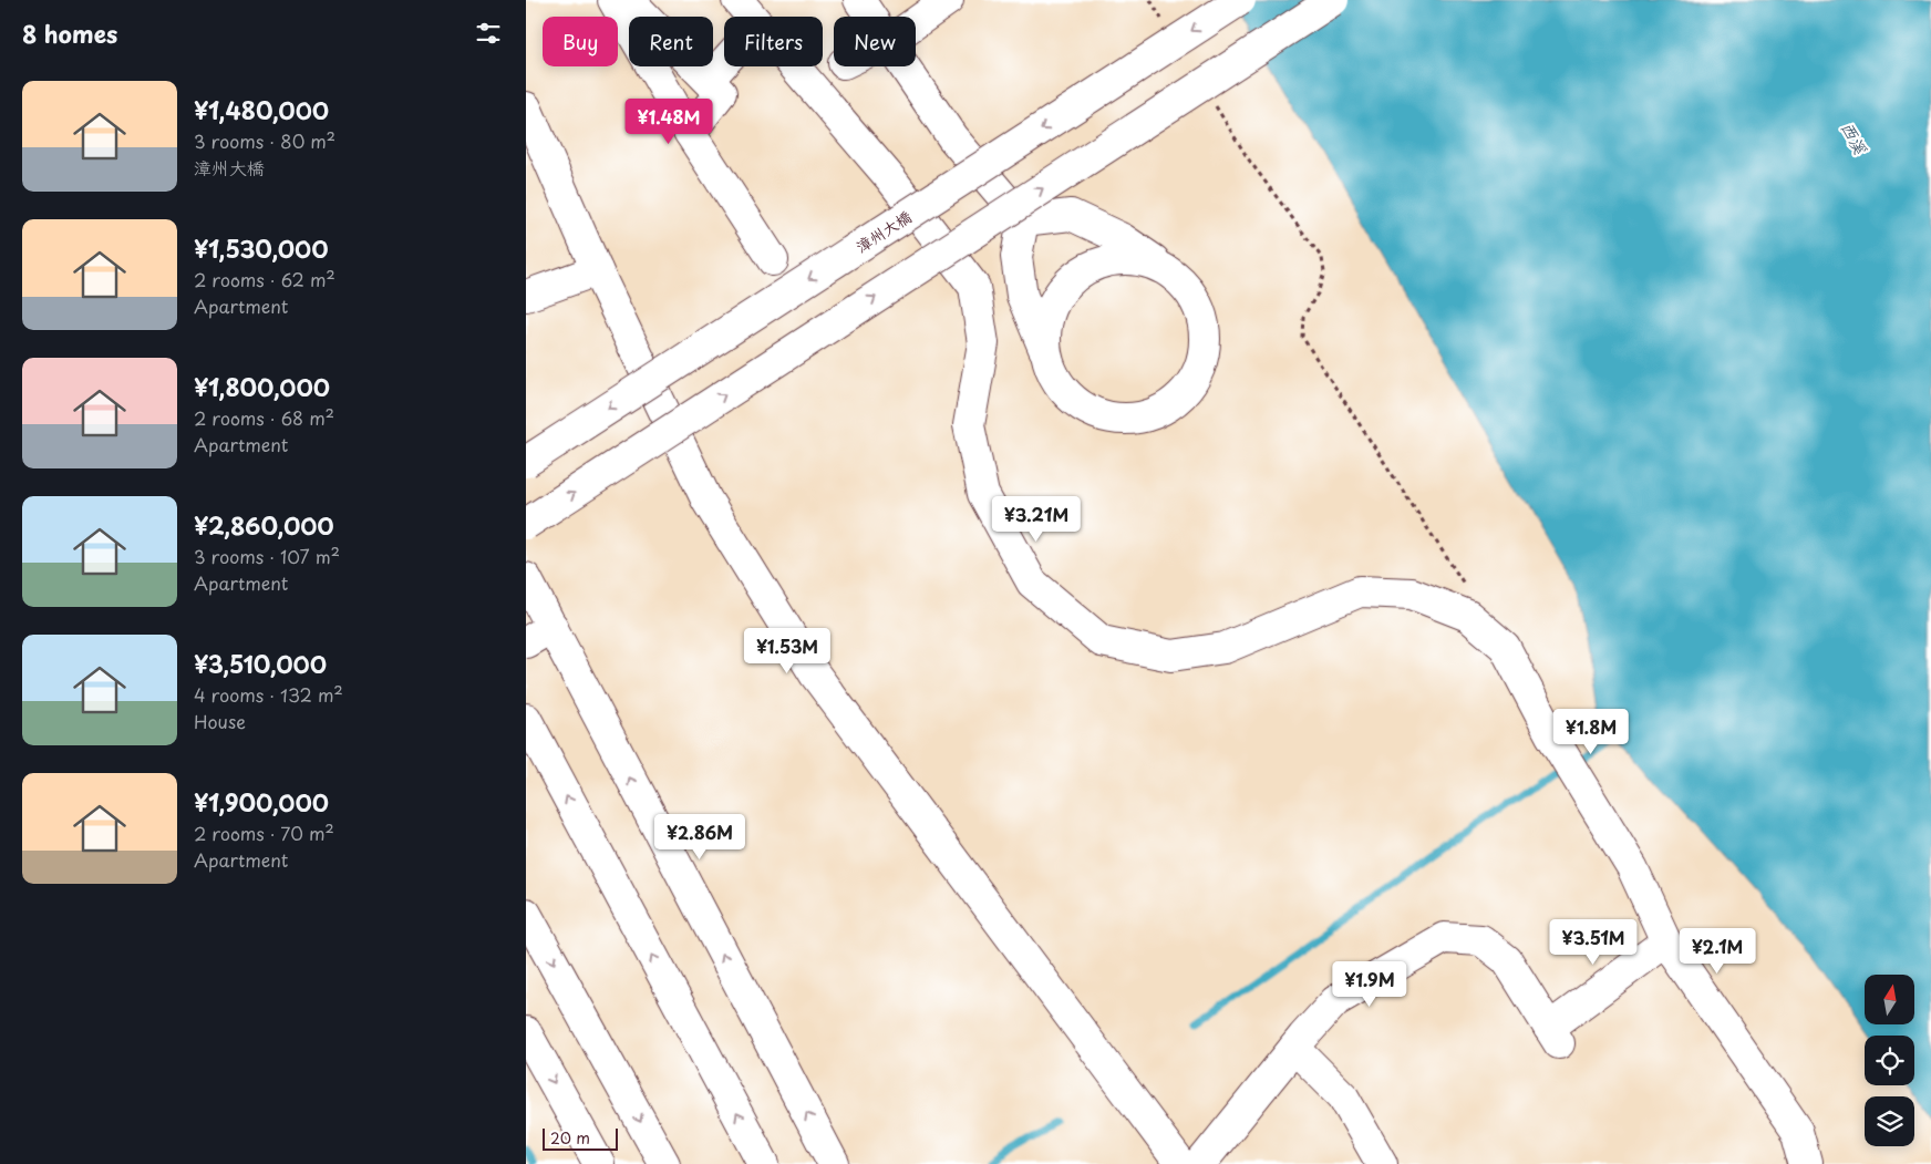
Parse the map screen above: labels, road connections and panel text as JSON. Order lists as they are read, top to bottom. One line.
{"streets":{"main road":["漳州大橋"]},"water":["西溪"],"scale_bar":"20 m","north":"top","page":{"heading":"8 homes","chip":["Buy","Rent","Filters","New"],"list":[{"name":"¥1,480,000","note":"3 rooms · 80 m² · 漳州大橋"},{"name":"¥1,530,000","note":"2 rooms · 62 m² · Apartment"},{"name":"¥1,800,000","note":"2 rooms · 68 m² · Apartment"},{"name":"¥2,860,000","note":"3 rooms · 107 m² · Apartment"},{"name":"¥3,510,000","note":"4 rooms · 132 m² · House"},{"name":"¥1,900,000","note":"2 rooms · 70 m² · Apartment"}],"price":["¥1.48M","¥3.21M","¥1.53M","¥1.8M","¥2.86M","¥3.51M","¥2.1M","¥1.9M"],"scale":"20 m"}}
